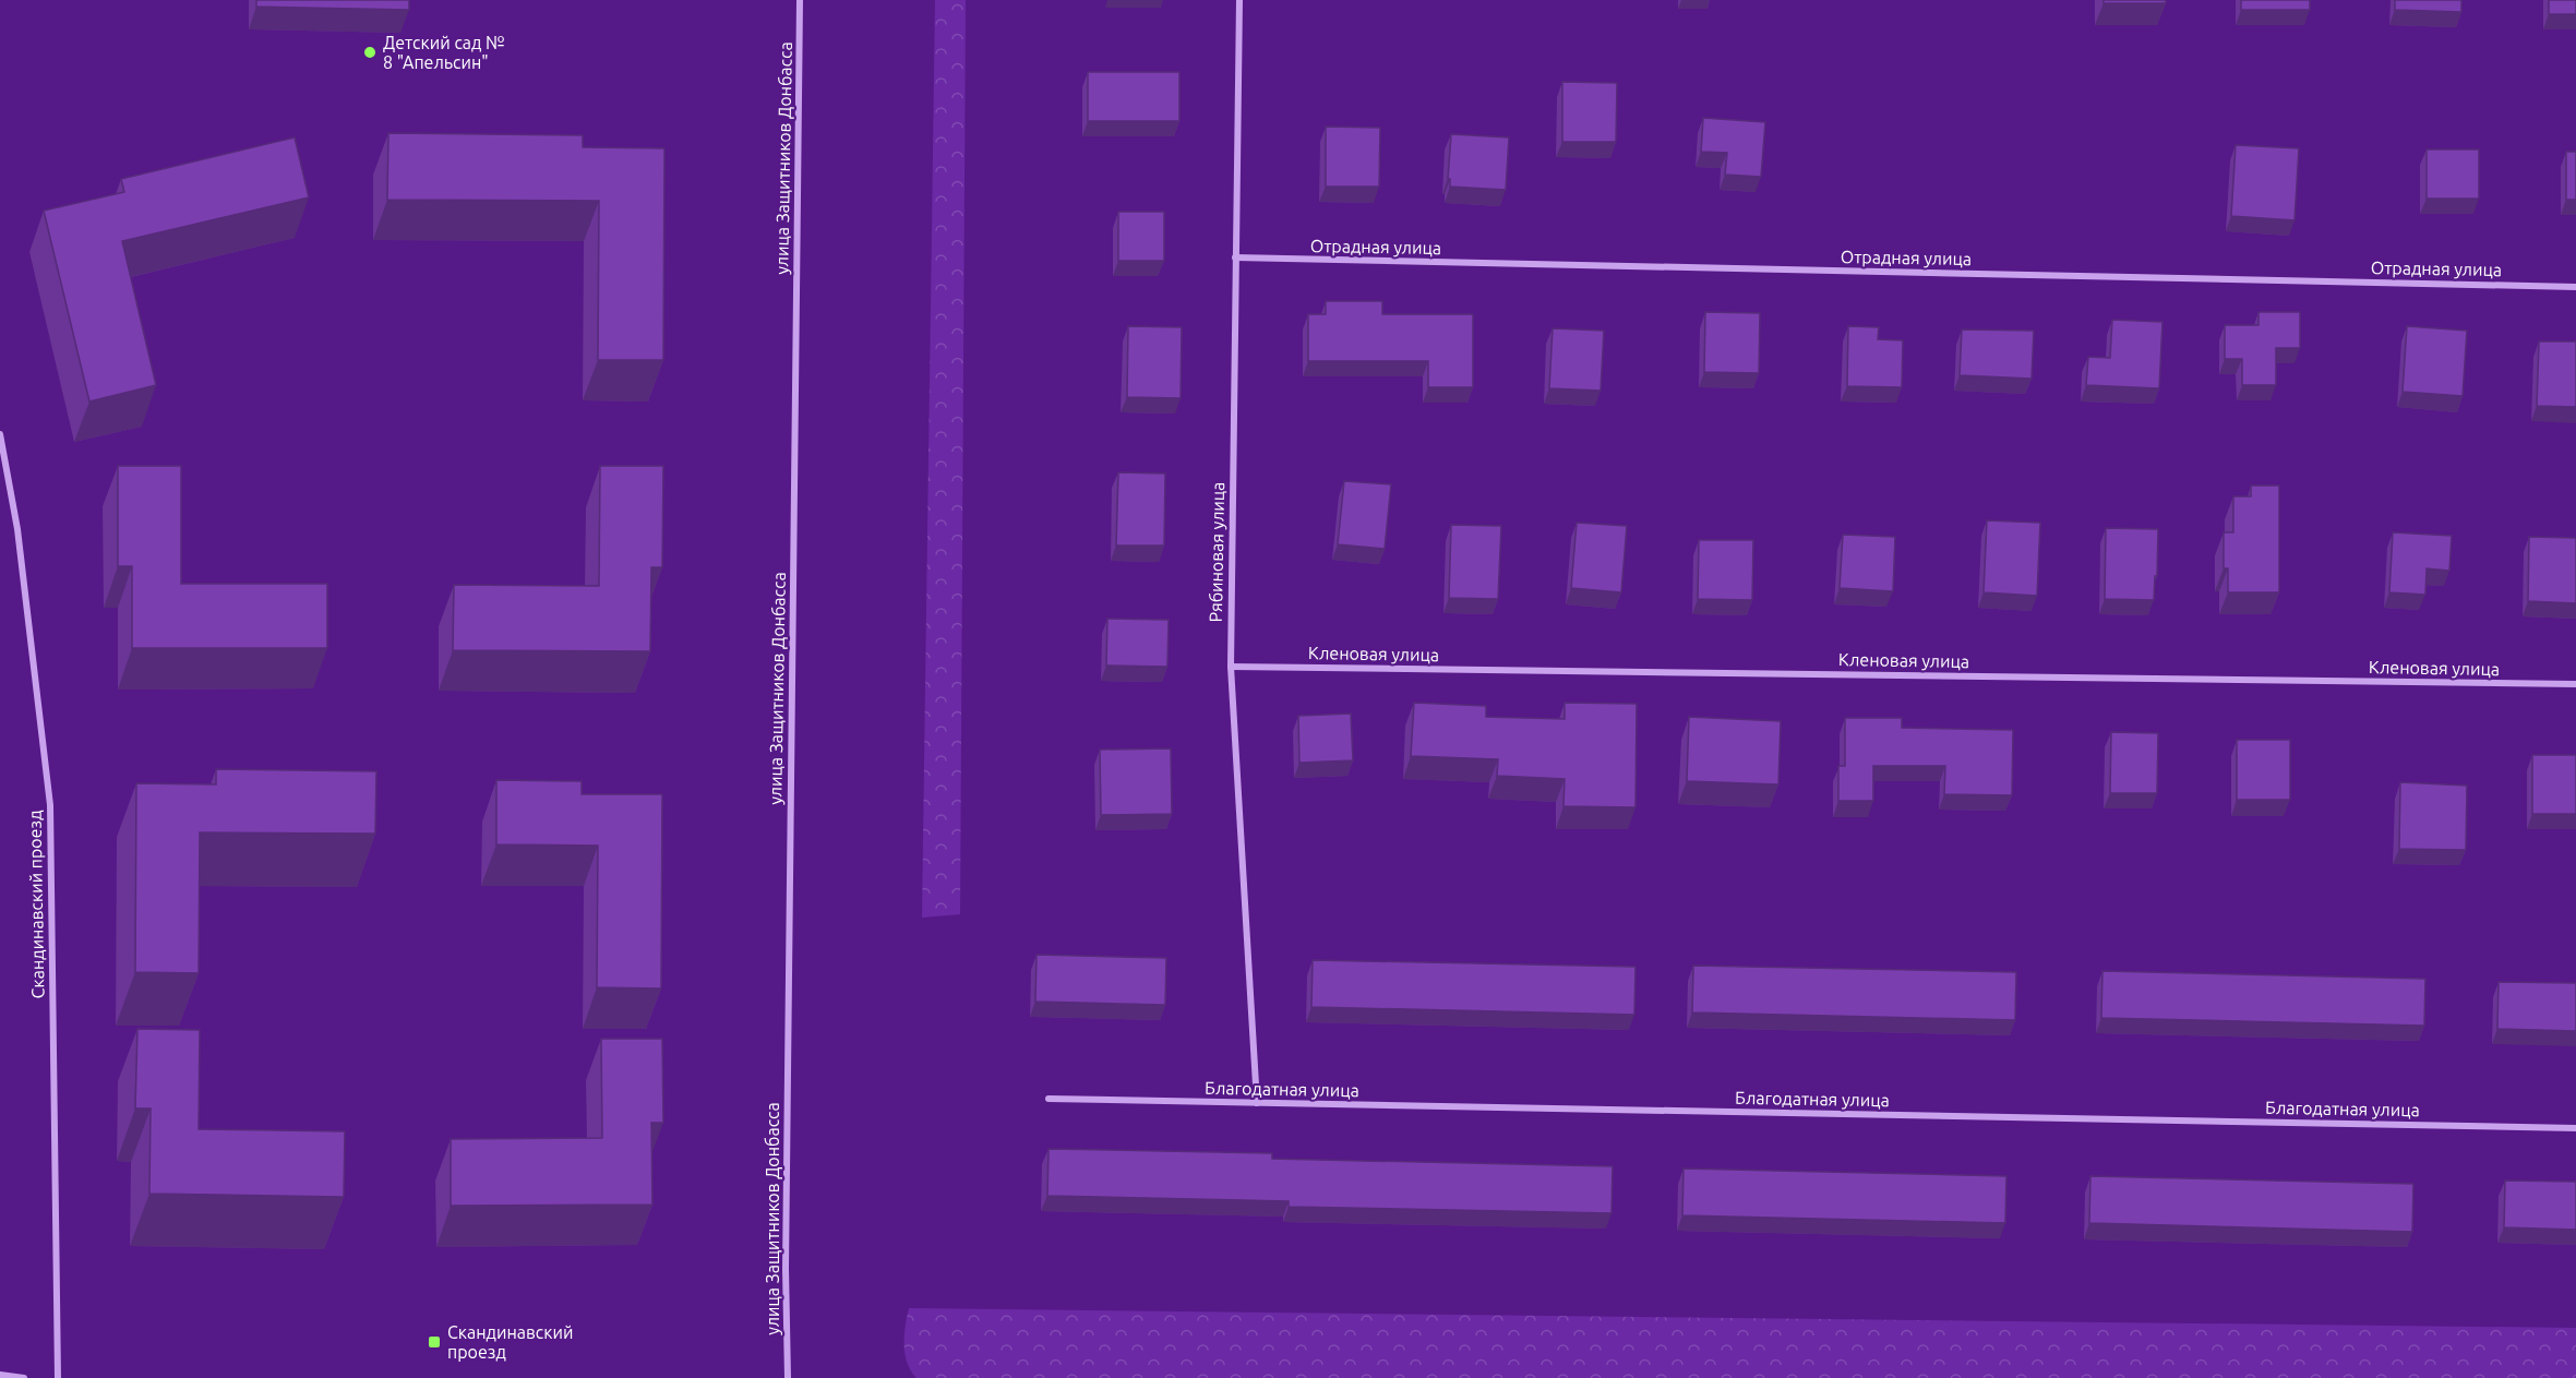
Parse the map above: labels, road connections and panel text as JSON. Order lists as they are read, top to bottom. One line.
{"streets":{"street":["улица Защитников Донбасса","Отрадная улица","Рябиновая улица","Кленовая улица","Скандинавский проезд","Благодатная улица"]},"crossings":[["Отрадная улица","Рябиновая улица"],["Рябиновая улица","Кленовая улица"],["Рябиновая улица","Благодатная улица"]],"places":{"other":["Детский сад № 8 \"Апельсин\""],"transit":["Скандинавский проезд"]}}
